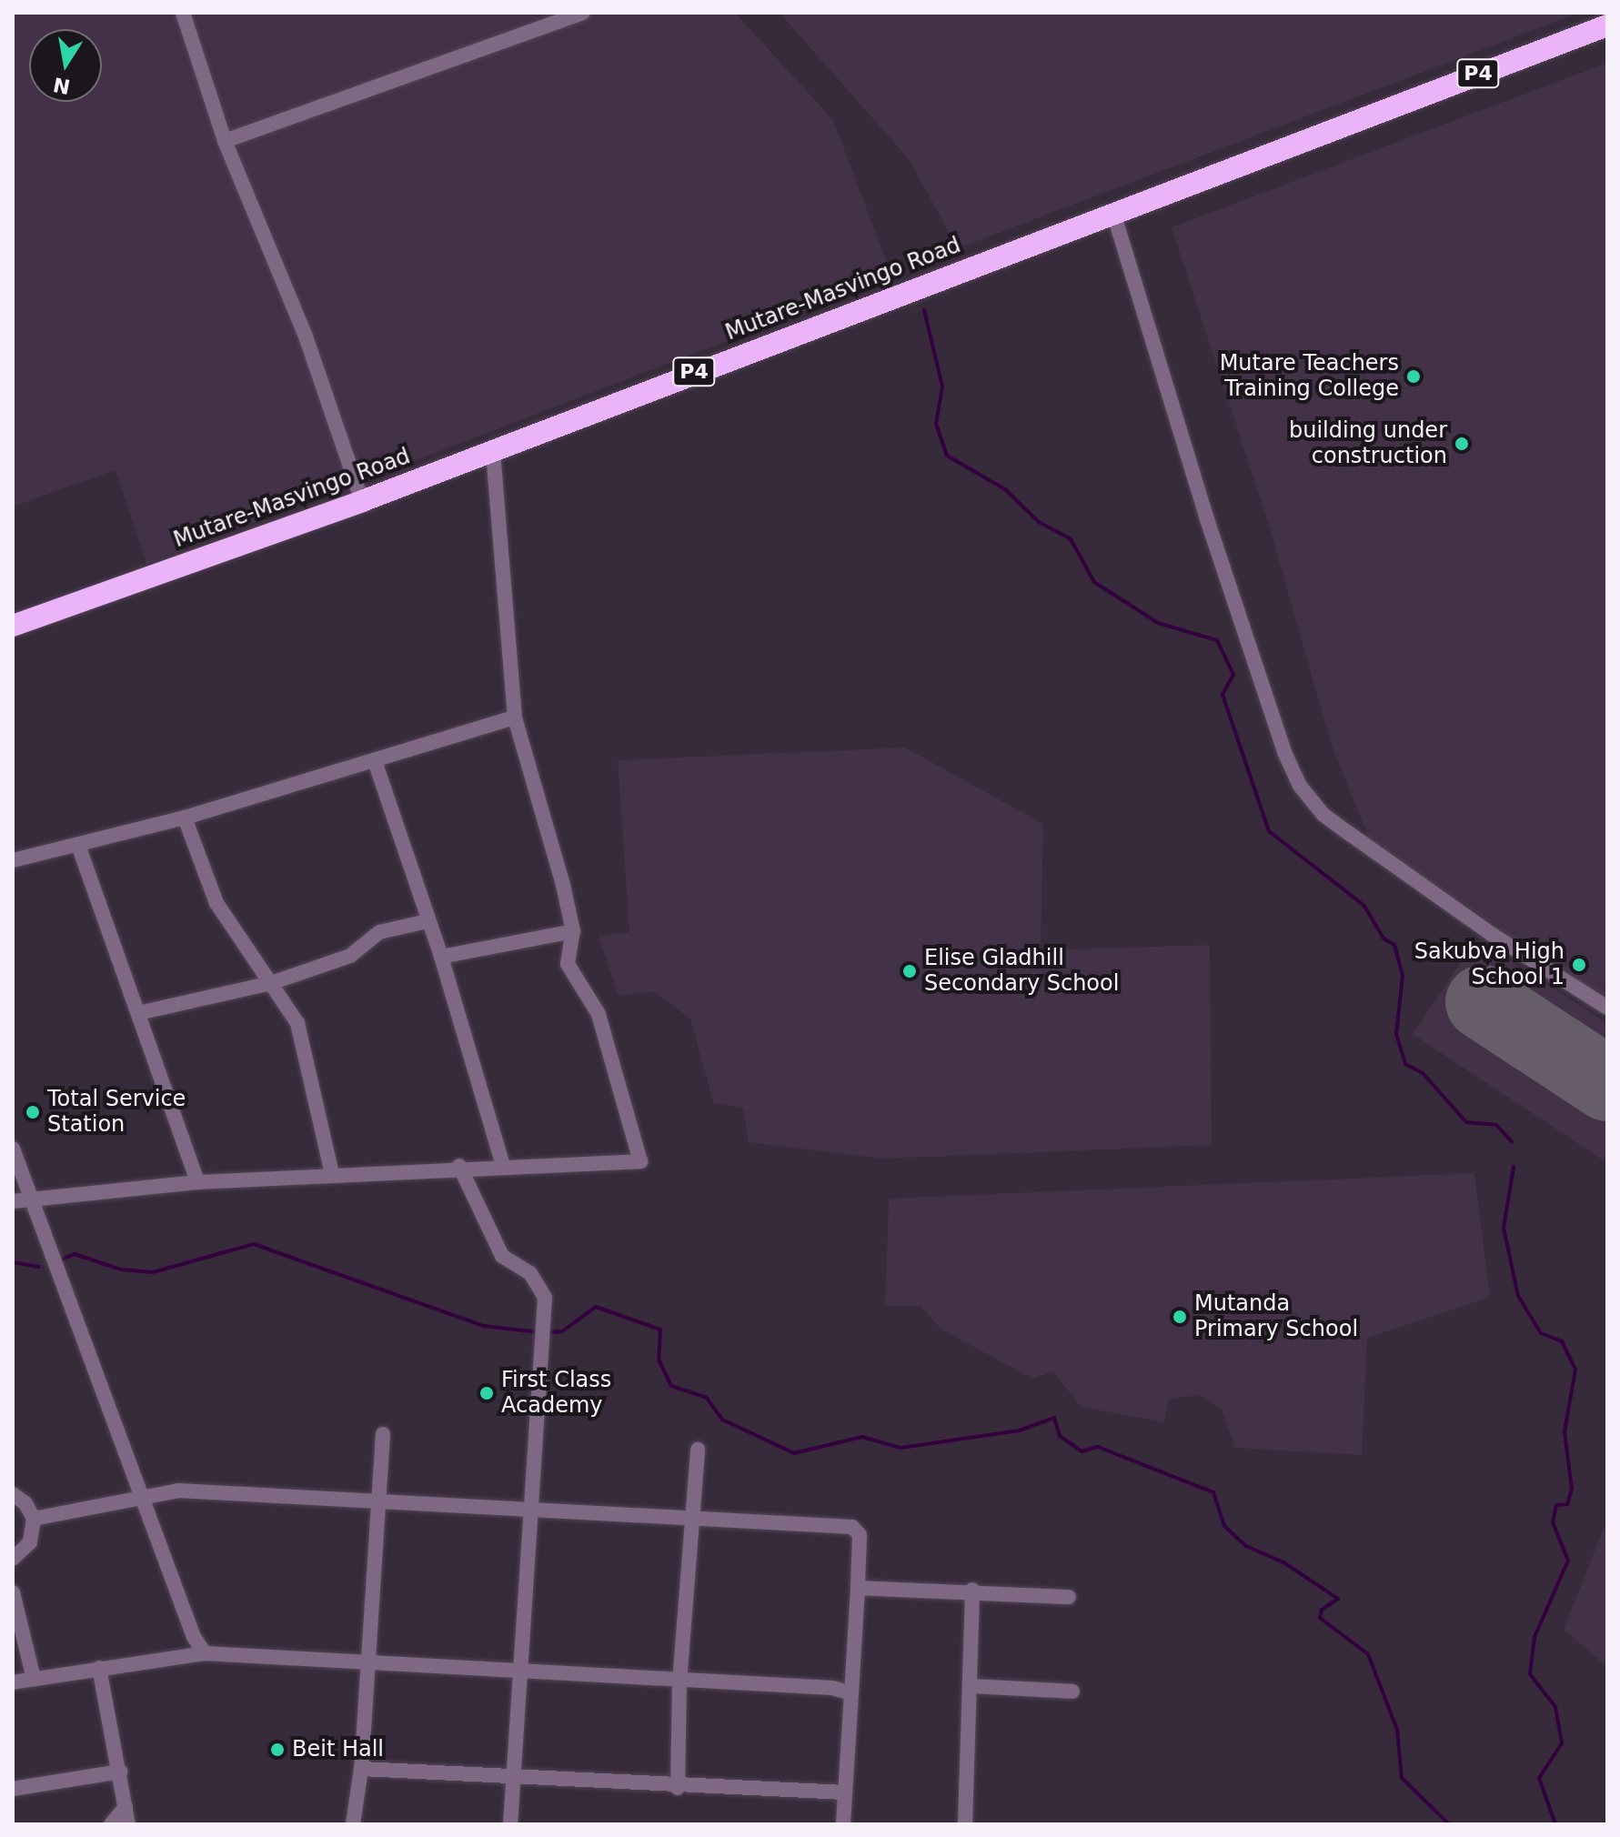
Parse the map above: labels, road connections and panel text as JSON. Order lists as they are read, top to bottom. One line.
{"streets":{"highway":["P4","Mutare-Masvingo Road"]},"places":["Mutare Teachers Training College","building under construction","Sakubva High School 1","Elise Gladhill Secondary School","Total Service Station","Mutanda Primary School","First Class Academy","Beit Hall"],"north":"bottom"}
